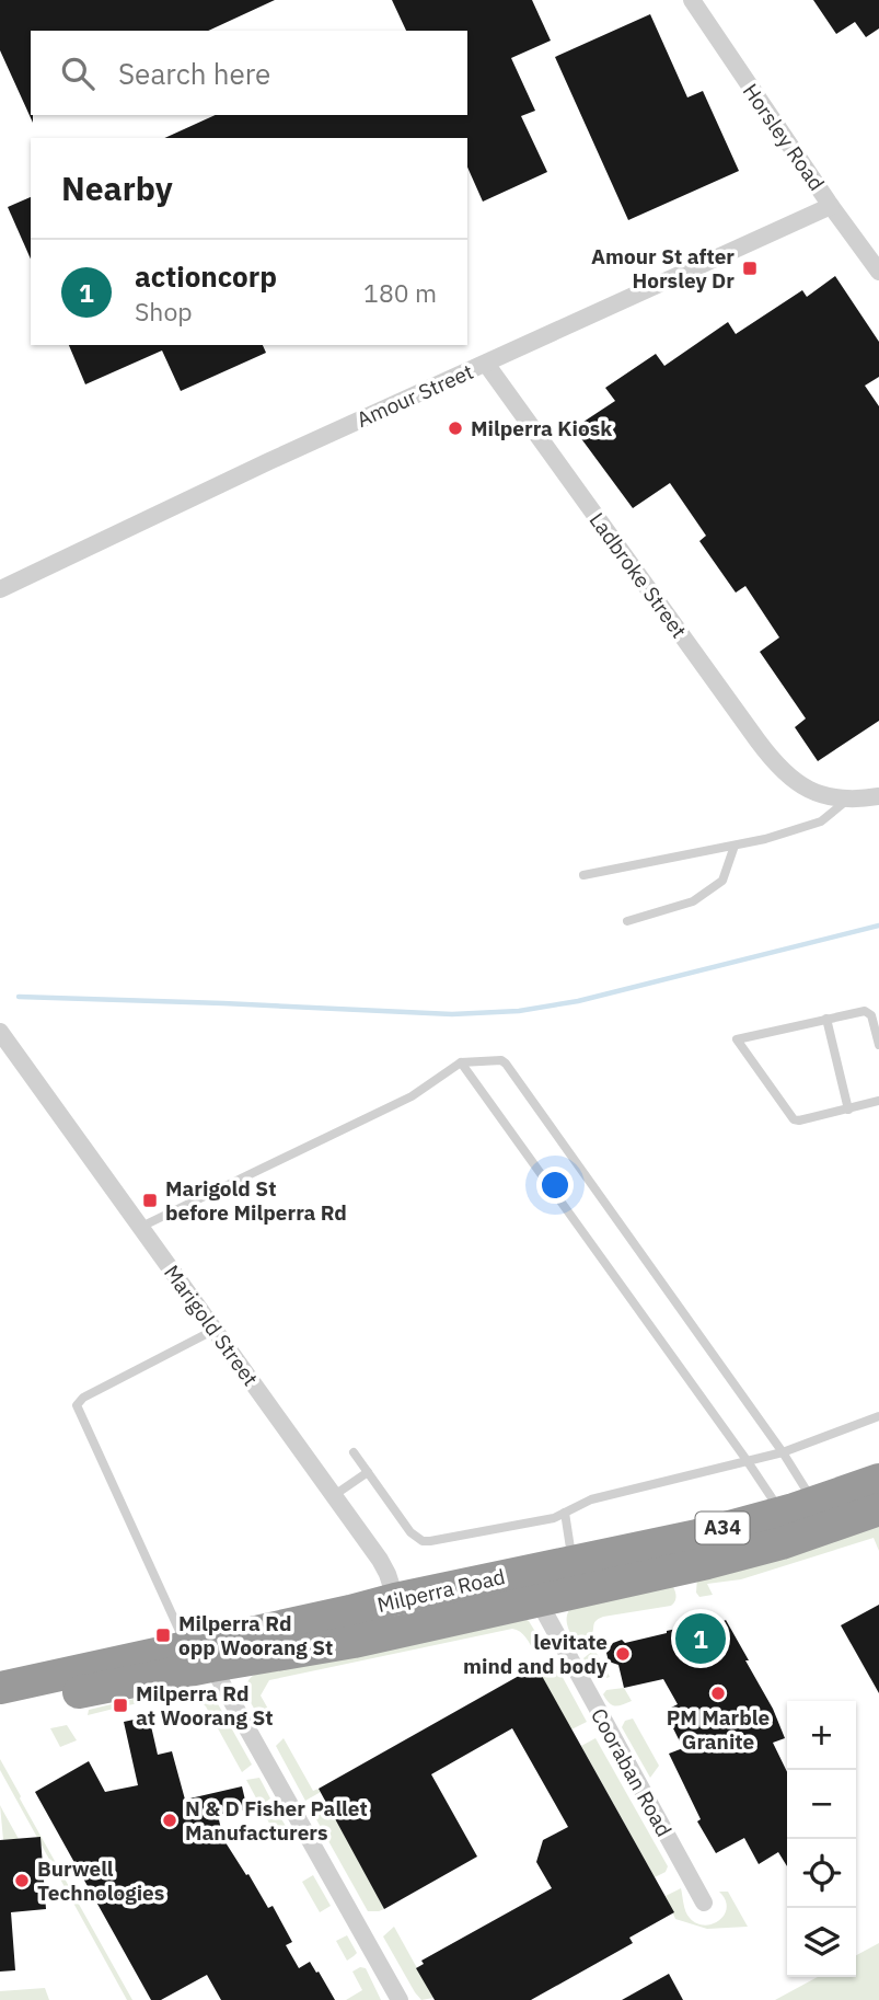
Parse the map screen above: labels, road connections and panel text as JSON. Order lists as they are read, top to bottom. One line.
{"streets":{"highway":["A34","Milperra Road"],"street":["Horsley Road","Amour Street","Ladbroke Street","Marigold Street","Cooraban Road"]},"crossings":[["Horsley Road","Amour Street"],["Amour Street","Ladbroke Street"],["Marigold Street","Milperra Road"],["Milperra Road","Cooraban Road"]],"places":{"transit":["Amour St after Horsley Dr","Marigold St before Milperra Rd","Milperra Rd opp Woorang St","Milperra Rd at Woorang St"],"other":["Milperra Kiosk","levitate mind and body","PM Marble Granite","N & D Fisher Pallet Manufacturers","Burwell Technologies"]},"page":{"search":"Search here","heading":"Nearby","list":[{"mark":"1","name":"actioncorp","note":"Shop","value":"180 m"}],"pins":"1","map_buttons":["+","−"]}}
